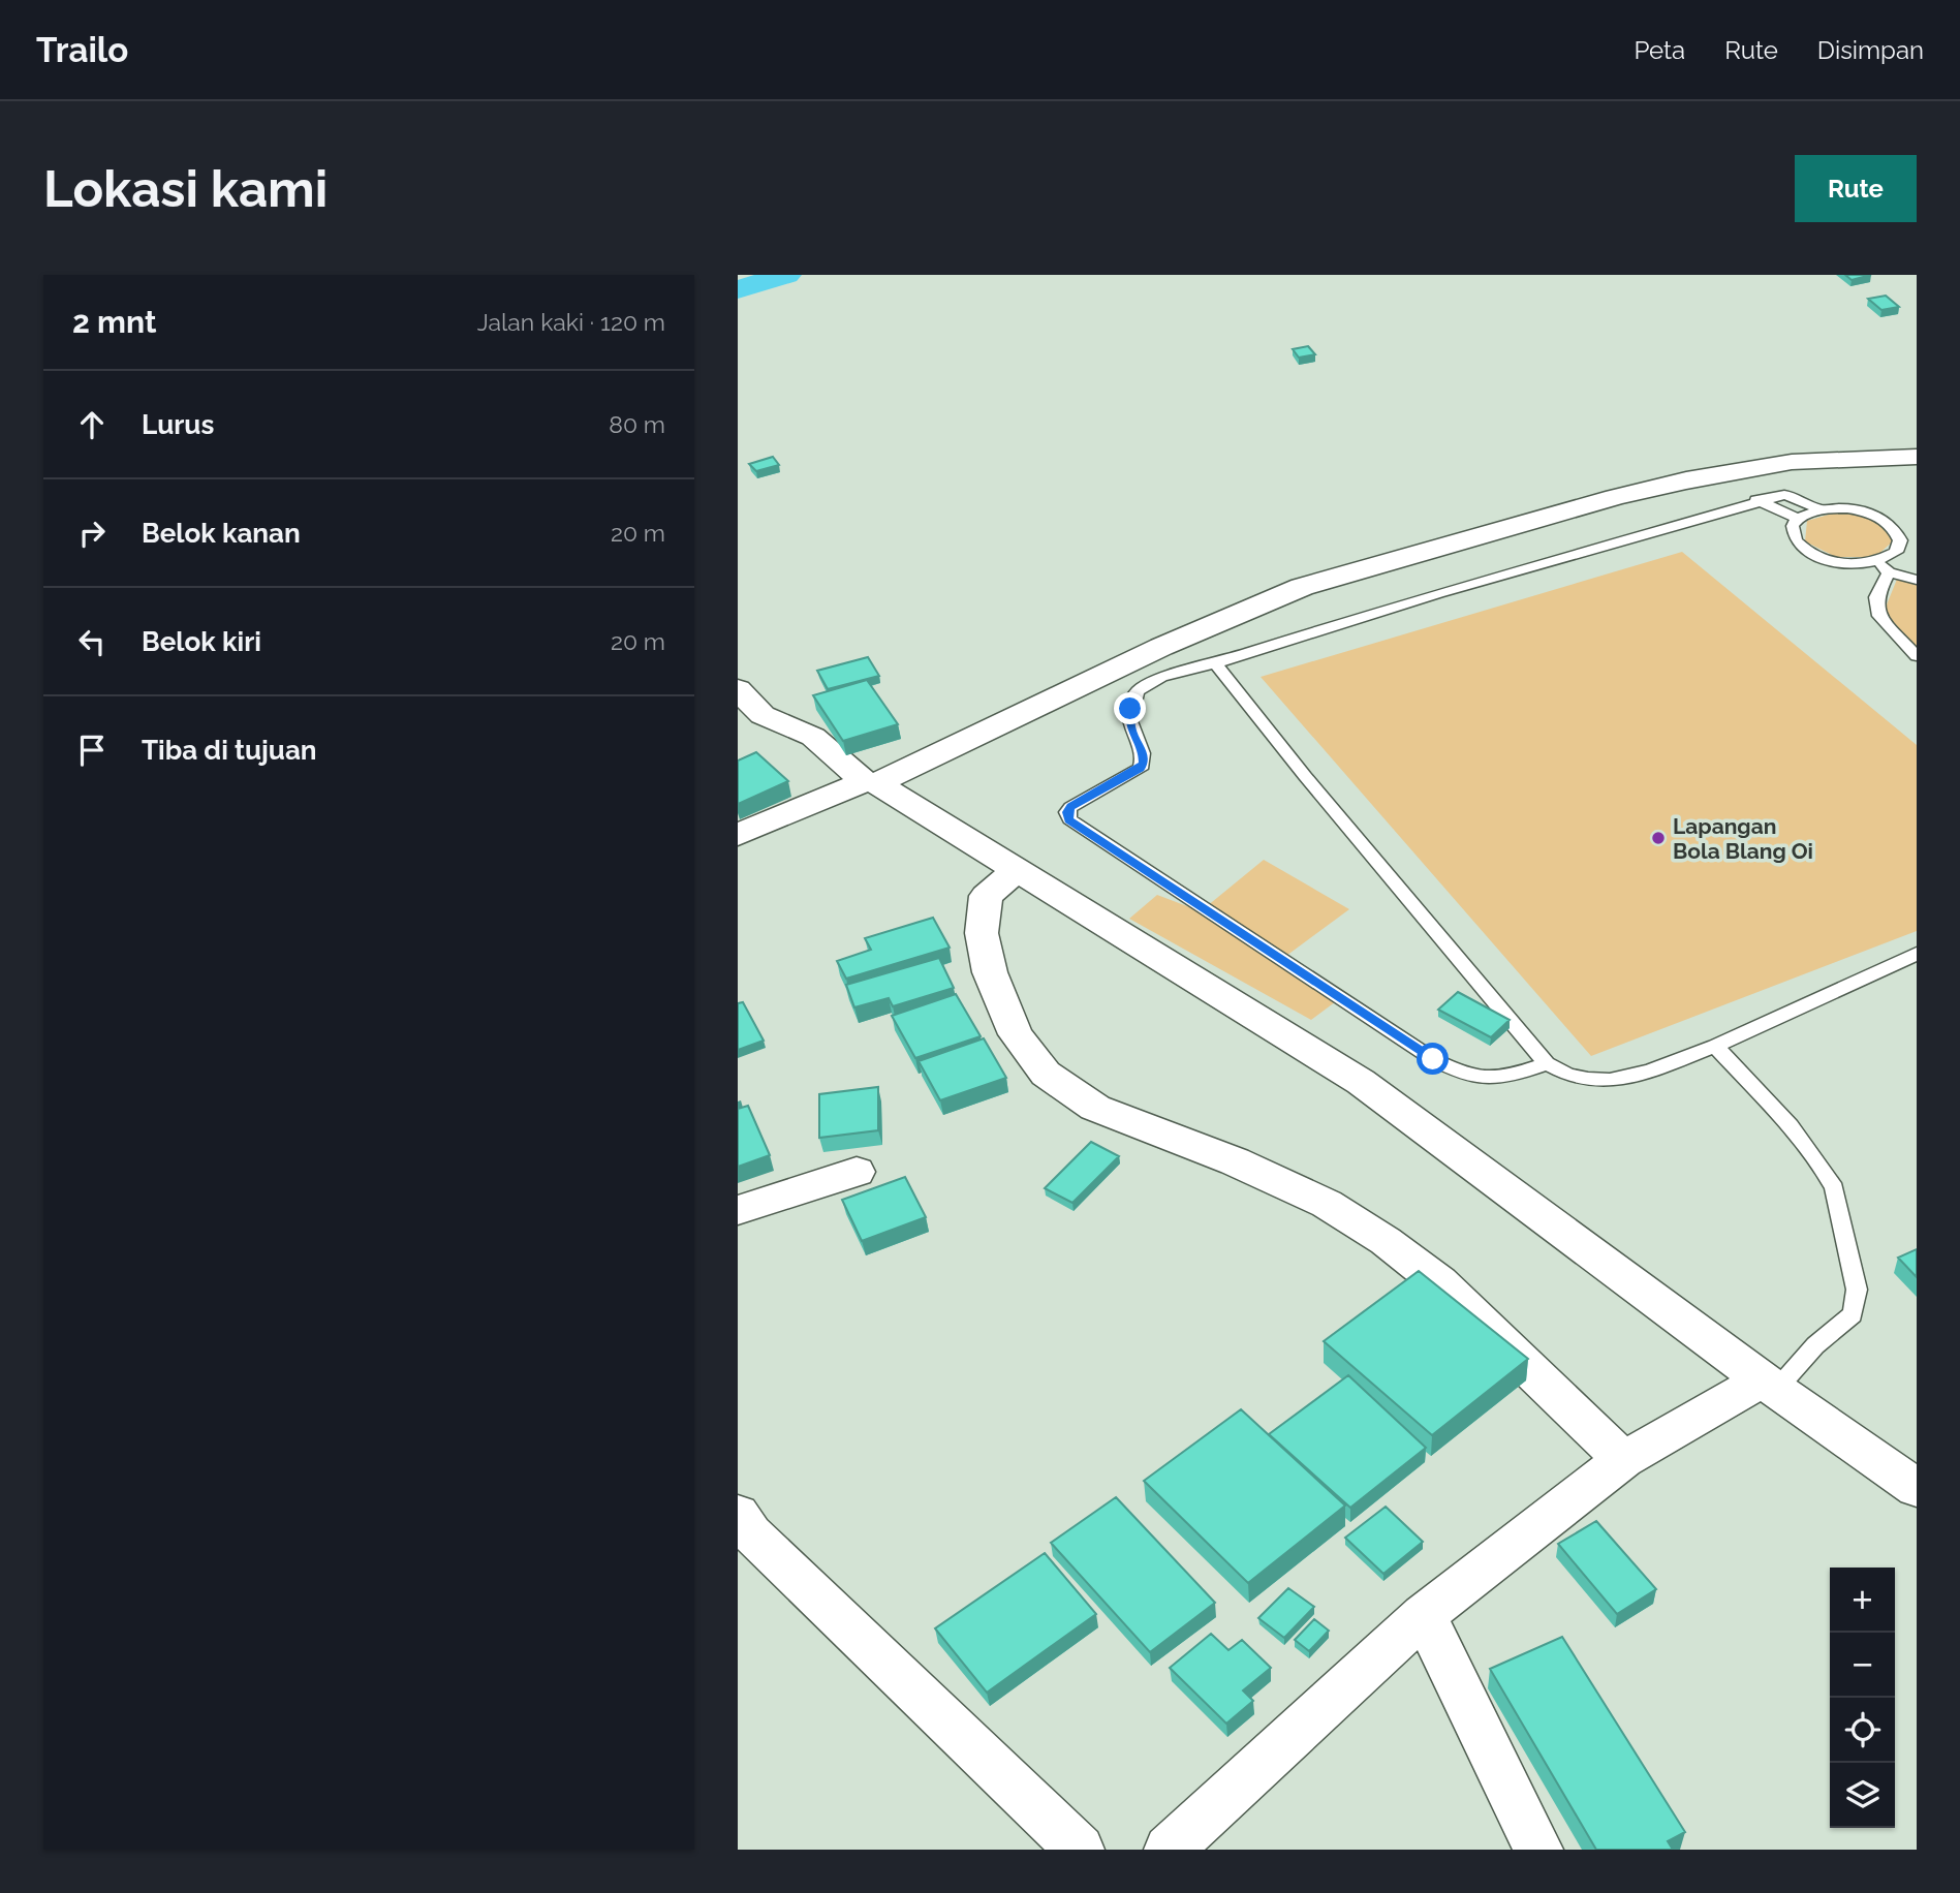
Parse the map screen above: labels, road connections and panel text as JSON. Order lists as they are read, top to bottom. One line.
{"places":["Lapangan Bola Blang Oi"],"page":{"header":"Trailo","nav":["Peta","Rute","Disimpan"],"buttons":"Rute","title":"Lokasi kami","heading":["2 mnt","Jalan kaki · 120 m"],"list":[["Lurus","80 m"],["Belok kanan","20 m"],["Belok kiri","20 m"],"Tiba di tujuan"],"map_buttons":["+","−"]}}
